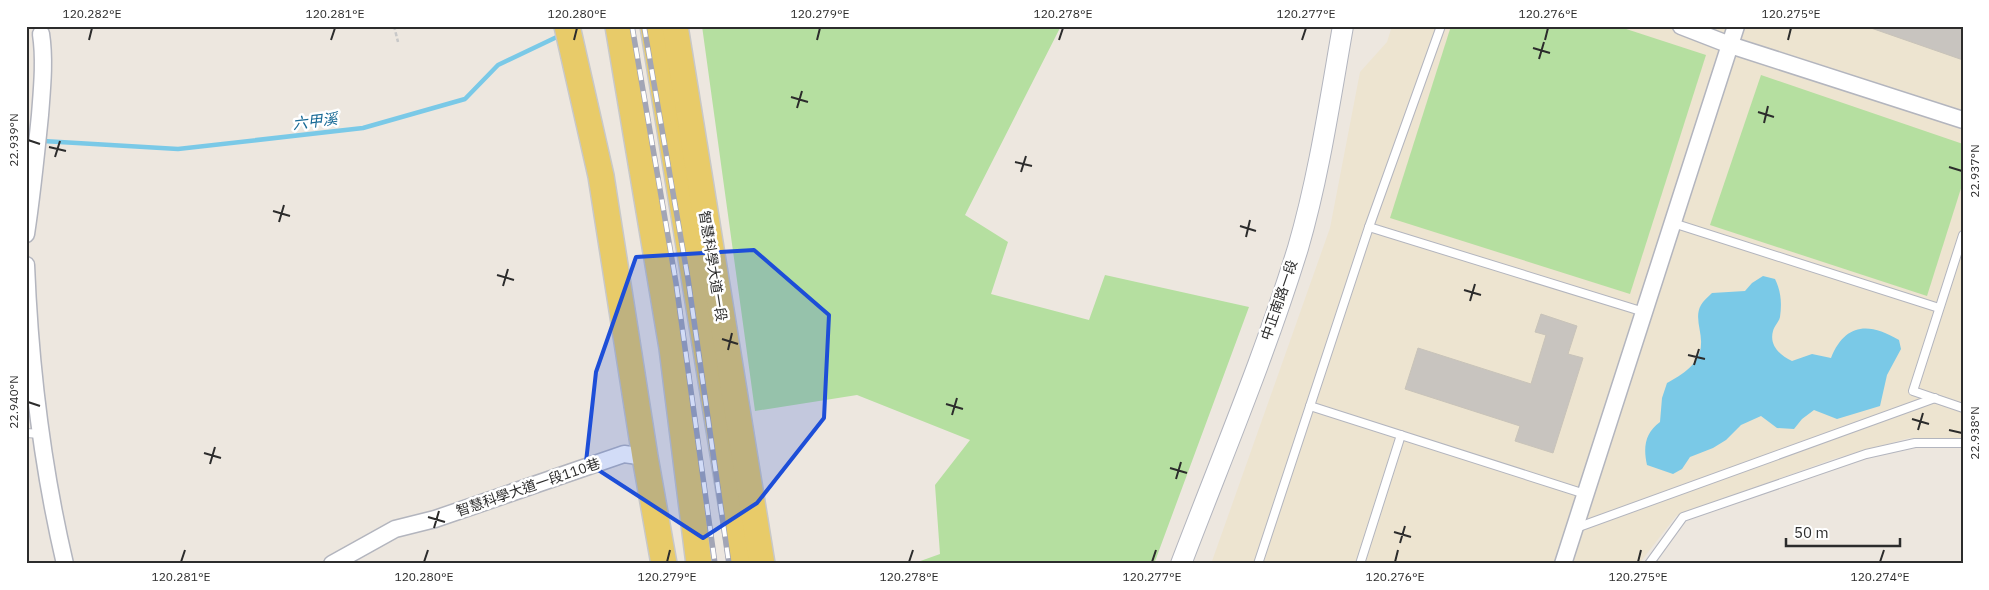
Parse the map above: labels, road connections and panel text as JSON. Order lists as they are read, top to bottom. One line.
{"streets":{"main road":["智慧科學大道一段"],"street":["中正南路一段","智慧科學大道一段110巷"]},"water":["六甲溪"],"scale_bar":"50 m","coordinates":["120.282°E","120.281°E","120.280°E","120.279°E","120.278°E","120.277°E","120.276°E","120.275°E","22.939°N","22.937°N","22.940°N","22.938°N","120.274°E"]}
